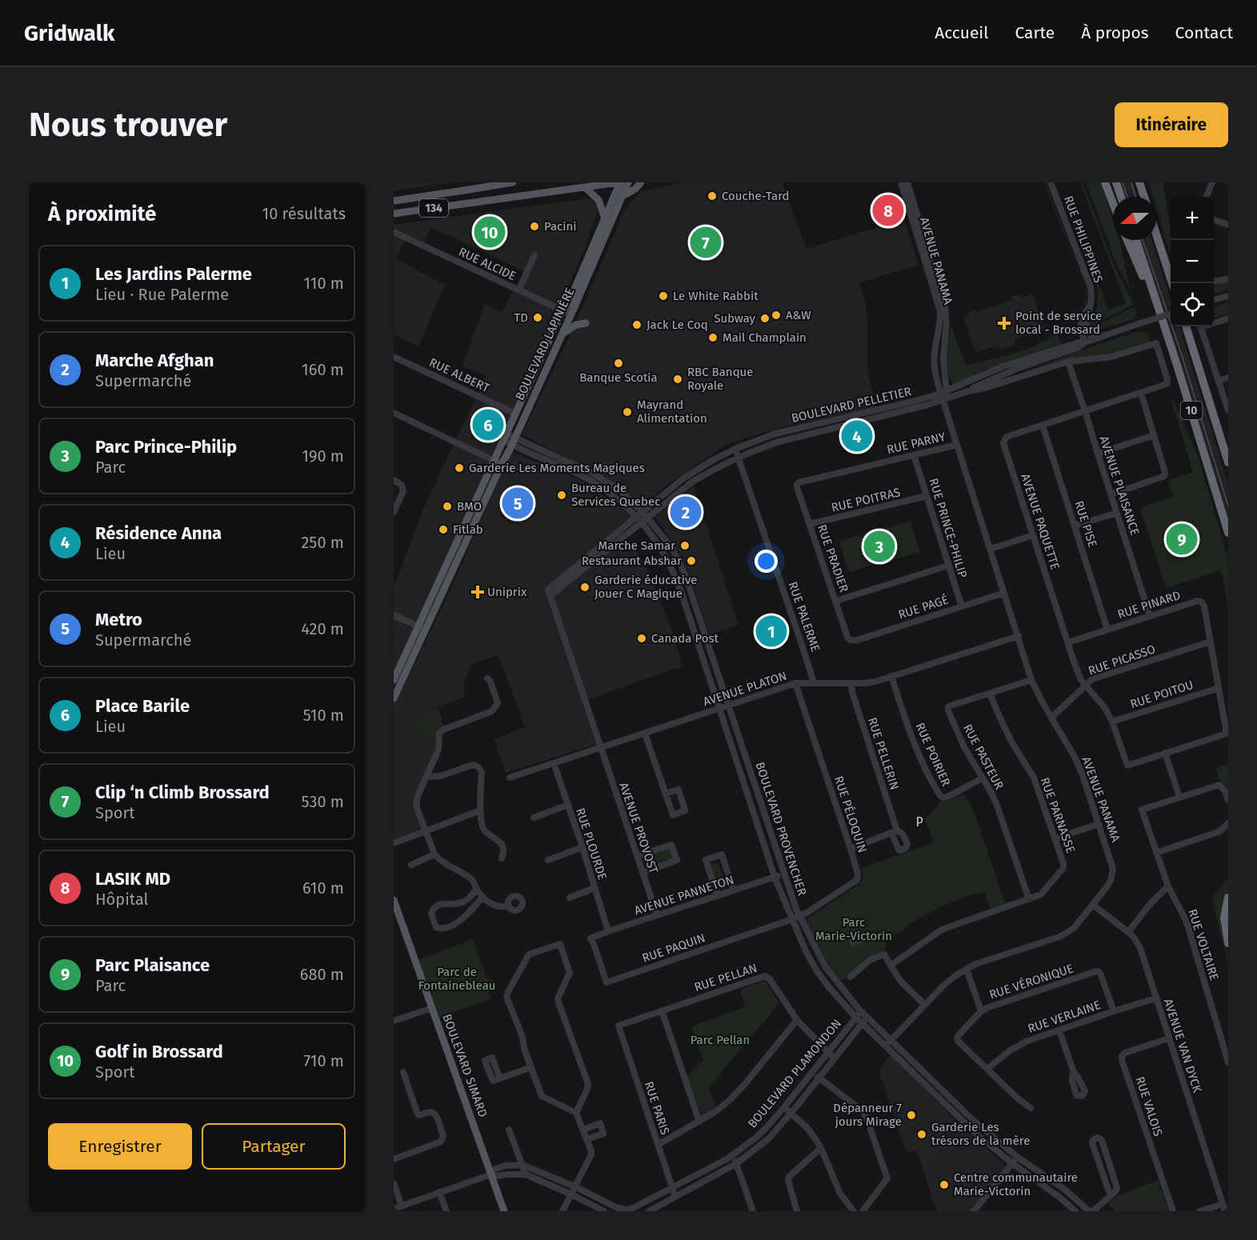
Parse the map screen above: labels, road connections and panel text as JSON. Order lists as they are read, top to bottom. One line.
{"streets":{"highway":["10"],"main road":["134","BOULEVARD LAPINIÈRE","BOULEVARD SIMARD"],"street":["RUE PHILIPPINES","AVENUE PANAMA","RUE ALCIDE","RUE ALBERT","BOULEVARD PELLETIER","RUE PARNY","AVENUE PLAISANCE","RUE POITRAS","AVENUE PAQUETTE","RUE PISE","RUE PRINCE-PHILIP","RUE PRADIER","RUE PINARD","RUE PAGÉ","RUE PALERME","RUE PICASSO","AVENUE PLATON","RUE POITOU","RUE PELLERIN","RUE POIRIER","RUE PASTEUR","RUE PÉLOQUIN","RUE PARNASSE","AVENUE PROVOST","BOULEVARD PROVENCHER","RUE PLOURDE","AVENUE PANNETON","RUE VOLTAIRE","RUE PAQUIN","RUE PELLAN","RUE VÉRONIQUE","RUE VERLAINE","AVENUE VAN DYCK","BOULEVARD PLAMONDON","RUE VALOIS","RUE PARIS"]},"crossings":[["134","BOULEVARD LAPINIÈRE"],["RUE PHILIPPINES","BOULEVARD PELLETIER"],["AVENUE PANAMA","BOULEVARD PELLETIER"],["AVENUE PANAMA","RUE PARNY"],["AVENUE PANAMA","RUE PAGÉ"],["AVENUE PANAMA","RUE PICASSO"],["AVENUE PANAMA","AVENUE PLATON"],["AVENUE PANAMA","RUE PASTEUR"],["AVENUE PANAMA","BOULEVARD PROVENCHER"],["AVENUE PANAMA","AVENUE VAN DYCK"],["RUE ALCIDE","BOULEVARD LAPINIÈRE"],["BOULEVARD LAPINIÈRE","RUE ALBERT"],["BOULEVARD LAPINIÈRE","BOULEVARD PROVENCHER"],["BOULEVARD PELLETIER","AVENUE PLAISANCE"],["BOULEVARD PELLETIER","AVENUE PAQUETTE"],["BOULEVARD PELLETIER","RUE PALERME"],["BOULEVARD PELLETIER","AVENUE PROVOST"],["BOULEVARD PELLETIER","BOULEVARD PROVENCHER"],["RUE PARNY","RUE PRINCE-PHILIP"],["RUE PARNY","RUE PRADIER"],["AVENUE PLAISANCE","AVENUE PAQUETTE"],["AVENUE PLAISANCE","RUE PINARD"],["RUE POITRAS","RUE PRINCE-PHILIP"],["RUE POITRAS","RUE PRADIER"],["AVENUE PAQUETTE","RUE PISE"],["AVENUE PAQUETTE","RUE PINARD"],["AVENUE PAQUETTE","RUE PICASSO"],["AVENUE PAQUETTE","RUE POITOU"],["RUE PISE","RUE PINARD"],["RUE PRINCE-PHILIP","RUE PAGÉ"],["RUE PRADIER","RUE PAGÉ"],["RUE PINARD","RUE PICASSO"],["RUE PINARD","RUE POITOU"],["RUE PALERME","AVENUE PLATON"],["AVENUE PLATON","RUE PELLERIN"],["AVENUE PLATON","RUE POIRIER"],["AVENUE PLATON","RUE PÉLOQUIN"],["AVENUE PLATON","AVENUE PROVOST"],["AVENUE PLATON","BOULEVARD PROVENCHER"],["AVENUE PLATON","RUE PLOURDE"],["RUE PELLERIN","RUE PÉLOQUIN"],["RUE POIRIER","RUE PASTEUR"],["RUE PASTEUR","RUE PARNASSE"],["RUE PÉLOQUIN","BOULEVARD PROVENCHER"],["RUE PÉLOQUIN","RUE PAQUIN"],["AVENUE PROVOST","AVENUE PANNETON"],["BOULEVARD PROVENCHER","AVENUE PANNETON"],["BOULEVARD PROVENCHER","RUE PAQUIN"],["BOULEVARD PROVENCHER","BOULEVARD PLAMONDON"],["RUE PLOURDE","AVENUE PANNETON"],["AVENUE PANNETON","RUE PAQUIN"],["RUE PELLAN","BOULEVARD PLAMONDON"],["RUE PELLAN","RUE PARIS"],["RUE VÉRONIQUE","RUE VERLAINE"],["RUE VERLAINE","AVENUE VAN DYCK"],["AVENUE VAN DYCK","RUE VALOIS"],["BOULEVARD SIMARD","BOULEVARD PLAMONDON"],["BOULEVARD PLAMONDON","RUE PARIS"]],"districts":["P"],"parks":["Parc Marie-Victorin","Parc de Fontainebleau","Parc Pellan"],"places":{"other":["Couche-Tard","Pacini","Le White Rabbit","A&W","TD","Subway","Jack Le Coq","Mail Champlain","Banque Scotia","RBC Banque Royale","Mayrand Alimentation","Garderie Les Moments Magiques","Bureau de Services Quebec","BMO","Fitlab","Marche Samar","Restaurant Abshar","Garderie éducative Jouer C Magique","Canada Post","Dépanneur 7 jours Mirage","Garderie Les trésors de la mère","Centre communautaire Marie-Victorin"],"health":["Point de service local - Brossard","Uniprix"]},"north":"left","page":{"header":"Gridwalk","nav":["Accueil","Carte","À propos","Contact"],"buttons":["Itinéraire",["Enregistrer","Partager"]],"title":"Nous trouver","heading":["À proximité","10 résultats"],"pins":["8","10","7","6","4","5","2","9","3","1"],"map_buttons":["+","−"],"list":[{"mark":"1","name":"Les Jardins Palerme","note":"Lieu · Rue Palerme","value":"110 m"},{"mark":"2","name":"Marche Afghan","note":"Supermarché","value":"160 m"},{"mark":"3","name":"Parc Prince-Philip","note":"Parc","value":"190 m"},{"mark":"4","name":"Résidence Anna","note":"Lieu","value":"250 m"},{"mark":"5","name":"Metro","note":"Supermarché","value":"420 m"},{"mark":"6","name":"Place Barile","note":"Lieu","value":"510 m"},{"mark":"7","name":"Clip ‘n Climb Brossard","note":"Sport","value":"530 m"},{"mark":"8","name":"LASIK MD","note":"Hôpital","value":"610 m"},{"mark":"9","name":"Parc Plaisance","note":"Parc","value":"680 m"},{"mark":"10","name":"Golf in Brossard","note":"Sport","value":"710 m"}]}}
